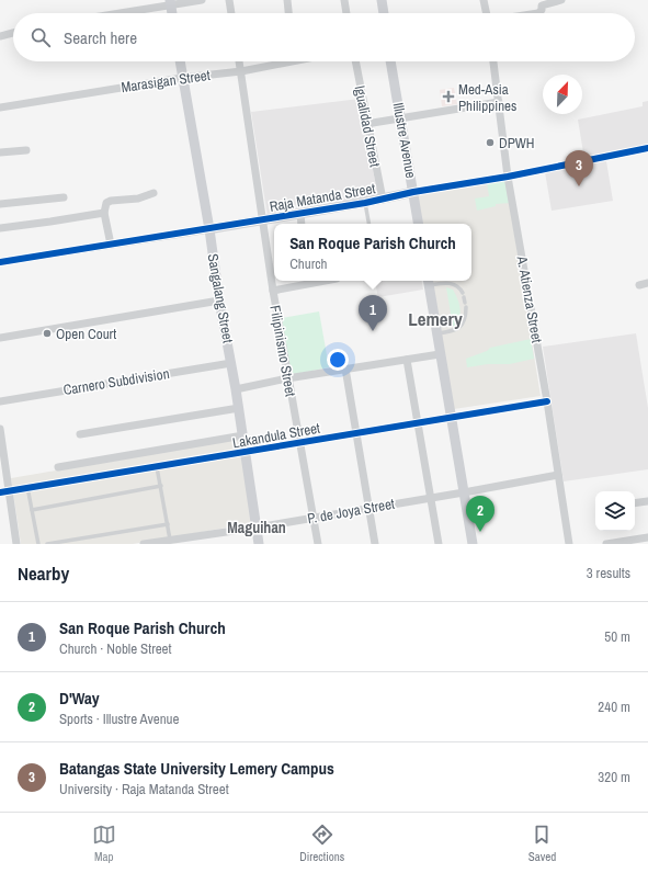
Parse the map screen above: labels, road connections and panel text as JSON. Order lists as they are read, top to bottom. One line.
{"streets":{"street":["Marasigan Street","Igualidad Street","Illustre Avenue","Raja Matanda Street","Sangalang Street","A. Atienza Street","Filipinismo Street","Carnero Subdivision","Lakandula Street","P. de Joya Street"]},"crossings":[["Marasigan Street","Sangalang Street"],["Marasigan Street","Filipinismo Street"],["Igualidad Street","Raja Matanda Street"],["Illustre Avenue","Raja Matanda Street"],["Raja Matanda Street","Sangalang Street"],["Raja Matanda Street","A. Atienza Street"],["Raja Matanda Street","Filipinismo Street"],["Sangalang Street","Carnero Subdivision"],["Sangalang Street","Lakandula Street"],["Sangalang Street","P. de Joya Street"],["A. Atienza Street","Lakandula Street"],["A. Atienza Street","P. de Joya Street"],["Filipinismo Street","Lakandula Street"],["Filipinismo Street","P. de Joya Street"]],"districts":["Lemery","Maguihan"],"places":{"health":["Med-Asia Philippines"],"other":["DPWH","Open Court"]},"north":"top right","page":{"search":"Search here","pins":["3","1","2"],"popup":["San Roque Parish Church","Church"],"heading":["Nearby","3 results"],"list":[{"mark":"1","name":"San Roque Parish Church","note":"Church · Noble Street","value":"50 m"},{"mark":"2","name":"D'Way","note":"Sports · Illustre Avenue","value":"240 m"},{"mark":"3","name":"Batangas State University Lemery Campus","note":"University · Raja Matanda Street","value":"320 m"}],"nav":["Map","Directions","Saved"]}}
